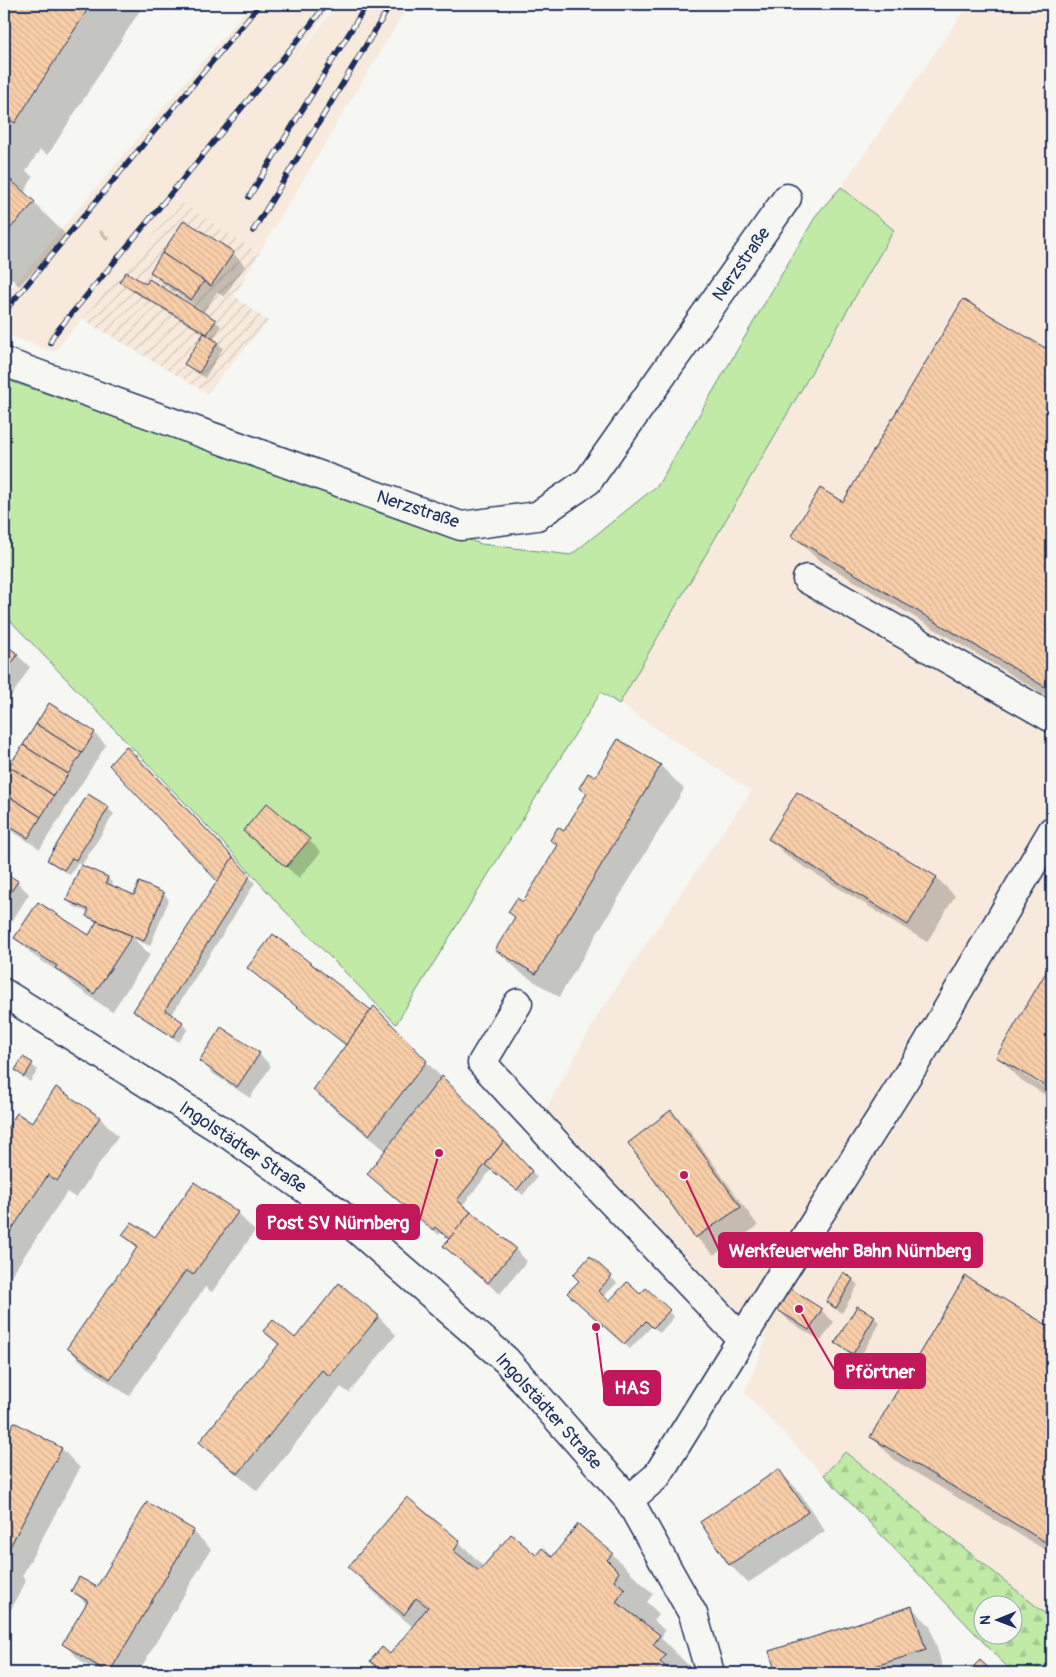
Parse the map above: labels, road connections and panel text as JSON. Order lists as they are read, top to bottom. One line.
{"streets":{"street":["Nerzstraße","Ingolstädter Straße"]},"places":["Post SV Nürnberg","Werkfeuerwehr Bahn Nürnberg","Pförtner","HAS"],"north":"left"}
